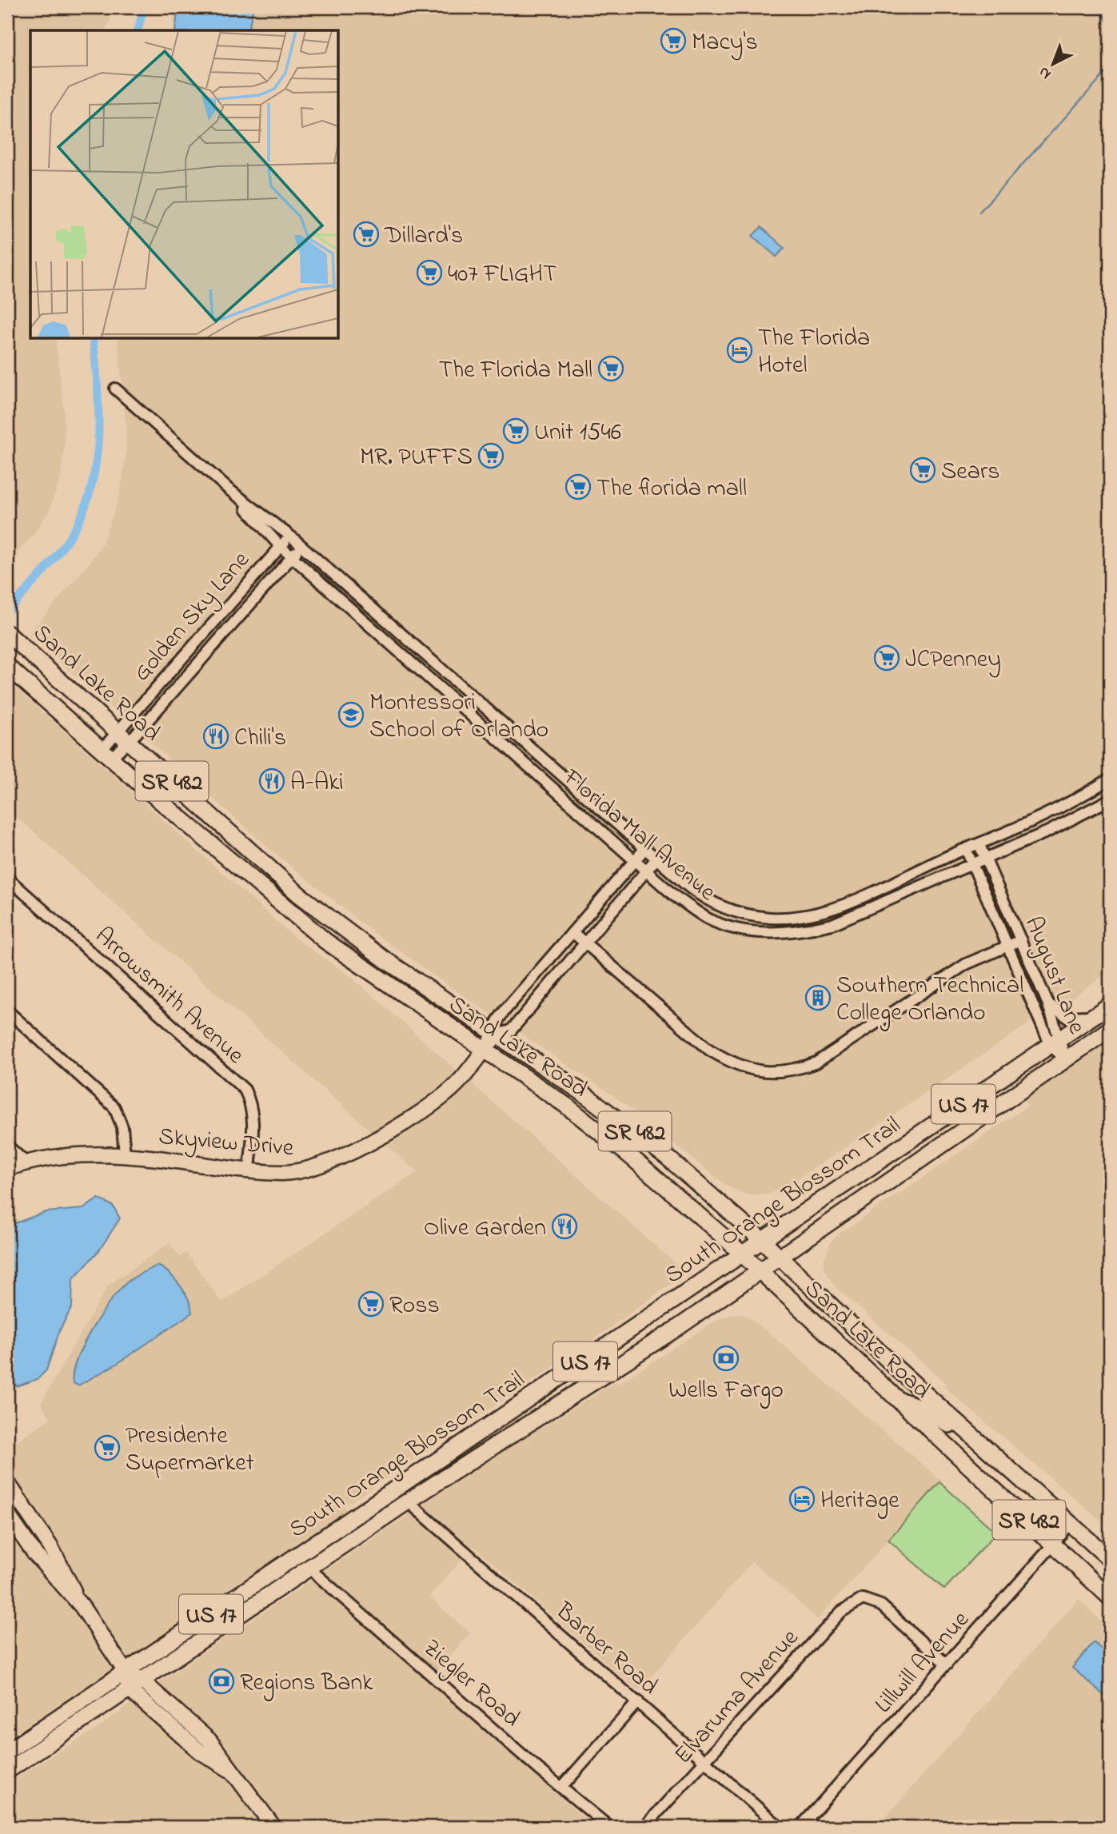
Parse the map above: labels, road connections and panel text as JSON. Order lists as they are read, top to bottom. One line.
{"streets":{"main road":["Sand Lake Road","SR 482","US 17","South Orange Blossom Trail"],"street":["Golden Sky Lane","Florida Mall Avenue","August Lane","Arrowsmith Avenue","Skyview Drive","Barber Road","Lillwill Avenue","Ziegler Road","Elvaruma Avenue"]},"crossings":[["Golden Sky Lane","Sand Lake Road"],["Golden Sky Lane","Florida Mall Avenue"],["Sand Lake Road","Skyview Drive"],["Sand Lake Road","South Orange Blossom Trail"],["Sand Lake Road","Lillwill Avenue"],["Florida Mall Avenue","August Lane"],["August Lane","South Orange Blossom Trail"],["Arrowsmith Avenue","Skyview Drive"],["South Orange Blossom Trail","Barber Road"],["South Orange Blossom Trail","Ziegler Road"],["Barber Road","Elvaruma Avenue"],["Lillwill Avenue","Elvaruma Avenue"]],"places":{"supermarket":["Macy's","Dillard's","407 FLIGHT","The Florida Mall","Unit 1546","MR. PUFFS","Sears","The florida mall","JCPenney","Ross","Presidente Supermarket"],"hotel":["The Florida Hotel","Heritage"],"school or university":["Montessori School of Orlando"],"restaurant":["Chili's","A-Aki","Olive Garden"],"building":["Southern Technical College Orlando"],"bank":["Wells Fargo","Regions Bank"]},"north":"bottom left"}
